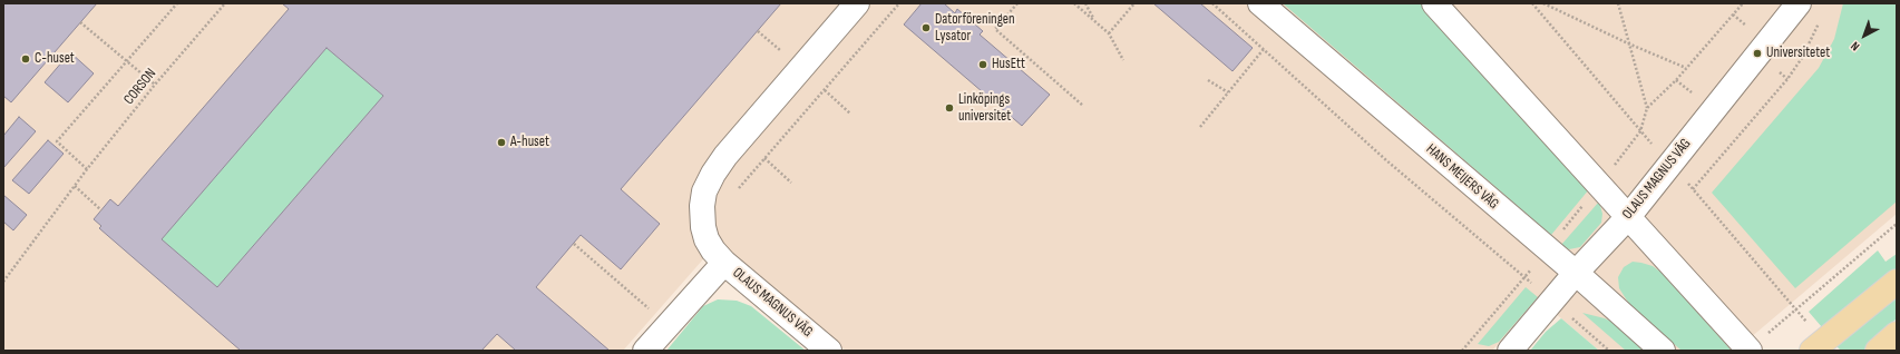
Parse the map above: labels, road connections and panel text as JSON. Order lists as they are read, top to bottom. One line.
{"streets":{"street":["HANS MEIJERS VÄG","OLAUS MAGNUS VÄG"],"path":["CORSON"]},"crossings":[["HANS MEIJERS VÄG","OLAUS MAGNUS VÄG"]],"places":["Datorföreningen Lysator","Universitetet","C-huset","HusEtt","Linköpings universitet","A-huset"],"north":"bottom left"}
